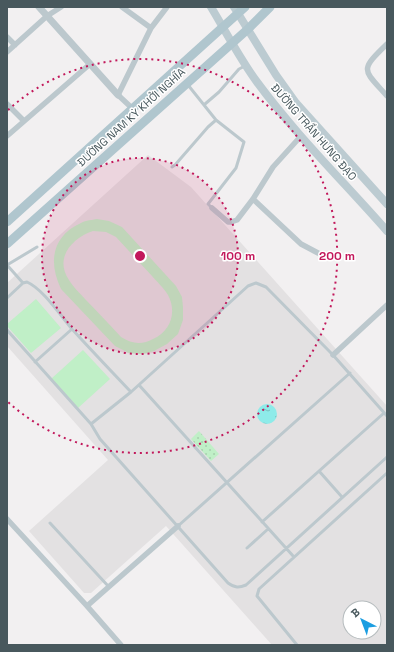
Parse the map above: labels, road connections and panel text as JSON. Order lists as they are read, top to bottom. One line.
{"streets":{"main road":["ĐƯỜNG NAM KỲ KHỞI NGHĨA","ĐƯỜNG TRẦN HƯNG ĐẠO"]},"crossings":[["ĐƯỜNG NAM KỲ KHỞI NGHĨA","ĐƯỜNG TRẦN HƯNG ĐẠO"]],"north":"top left","rings":["100 m","200 m"]}
